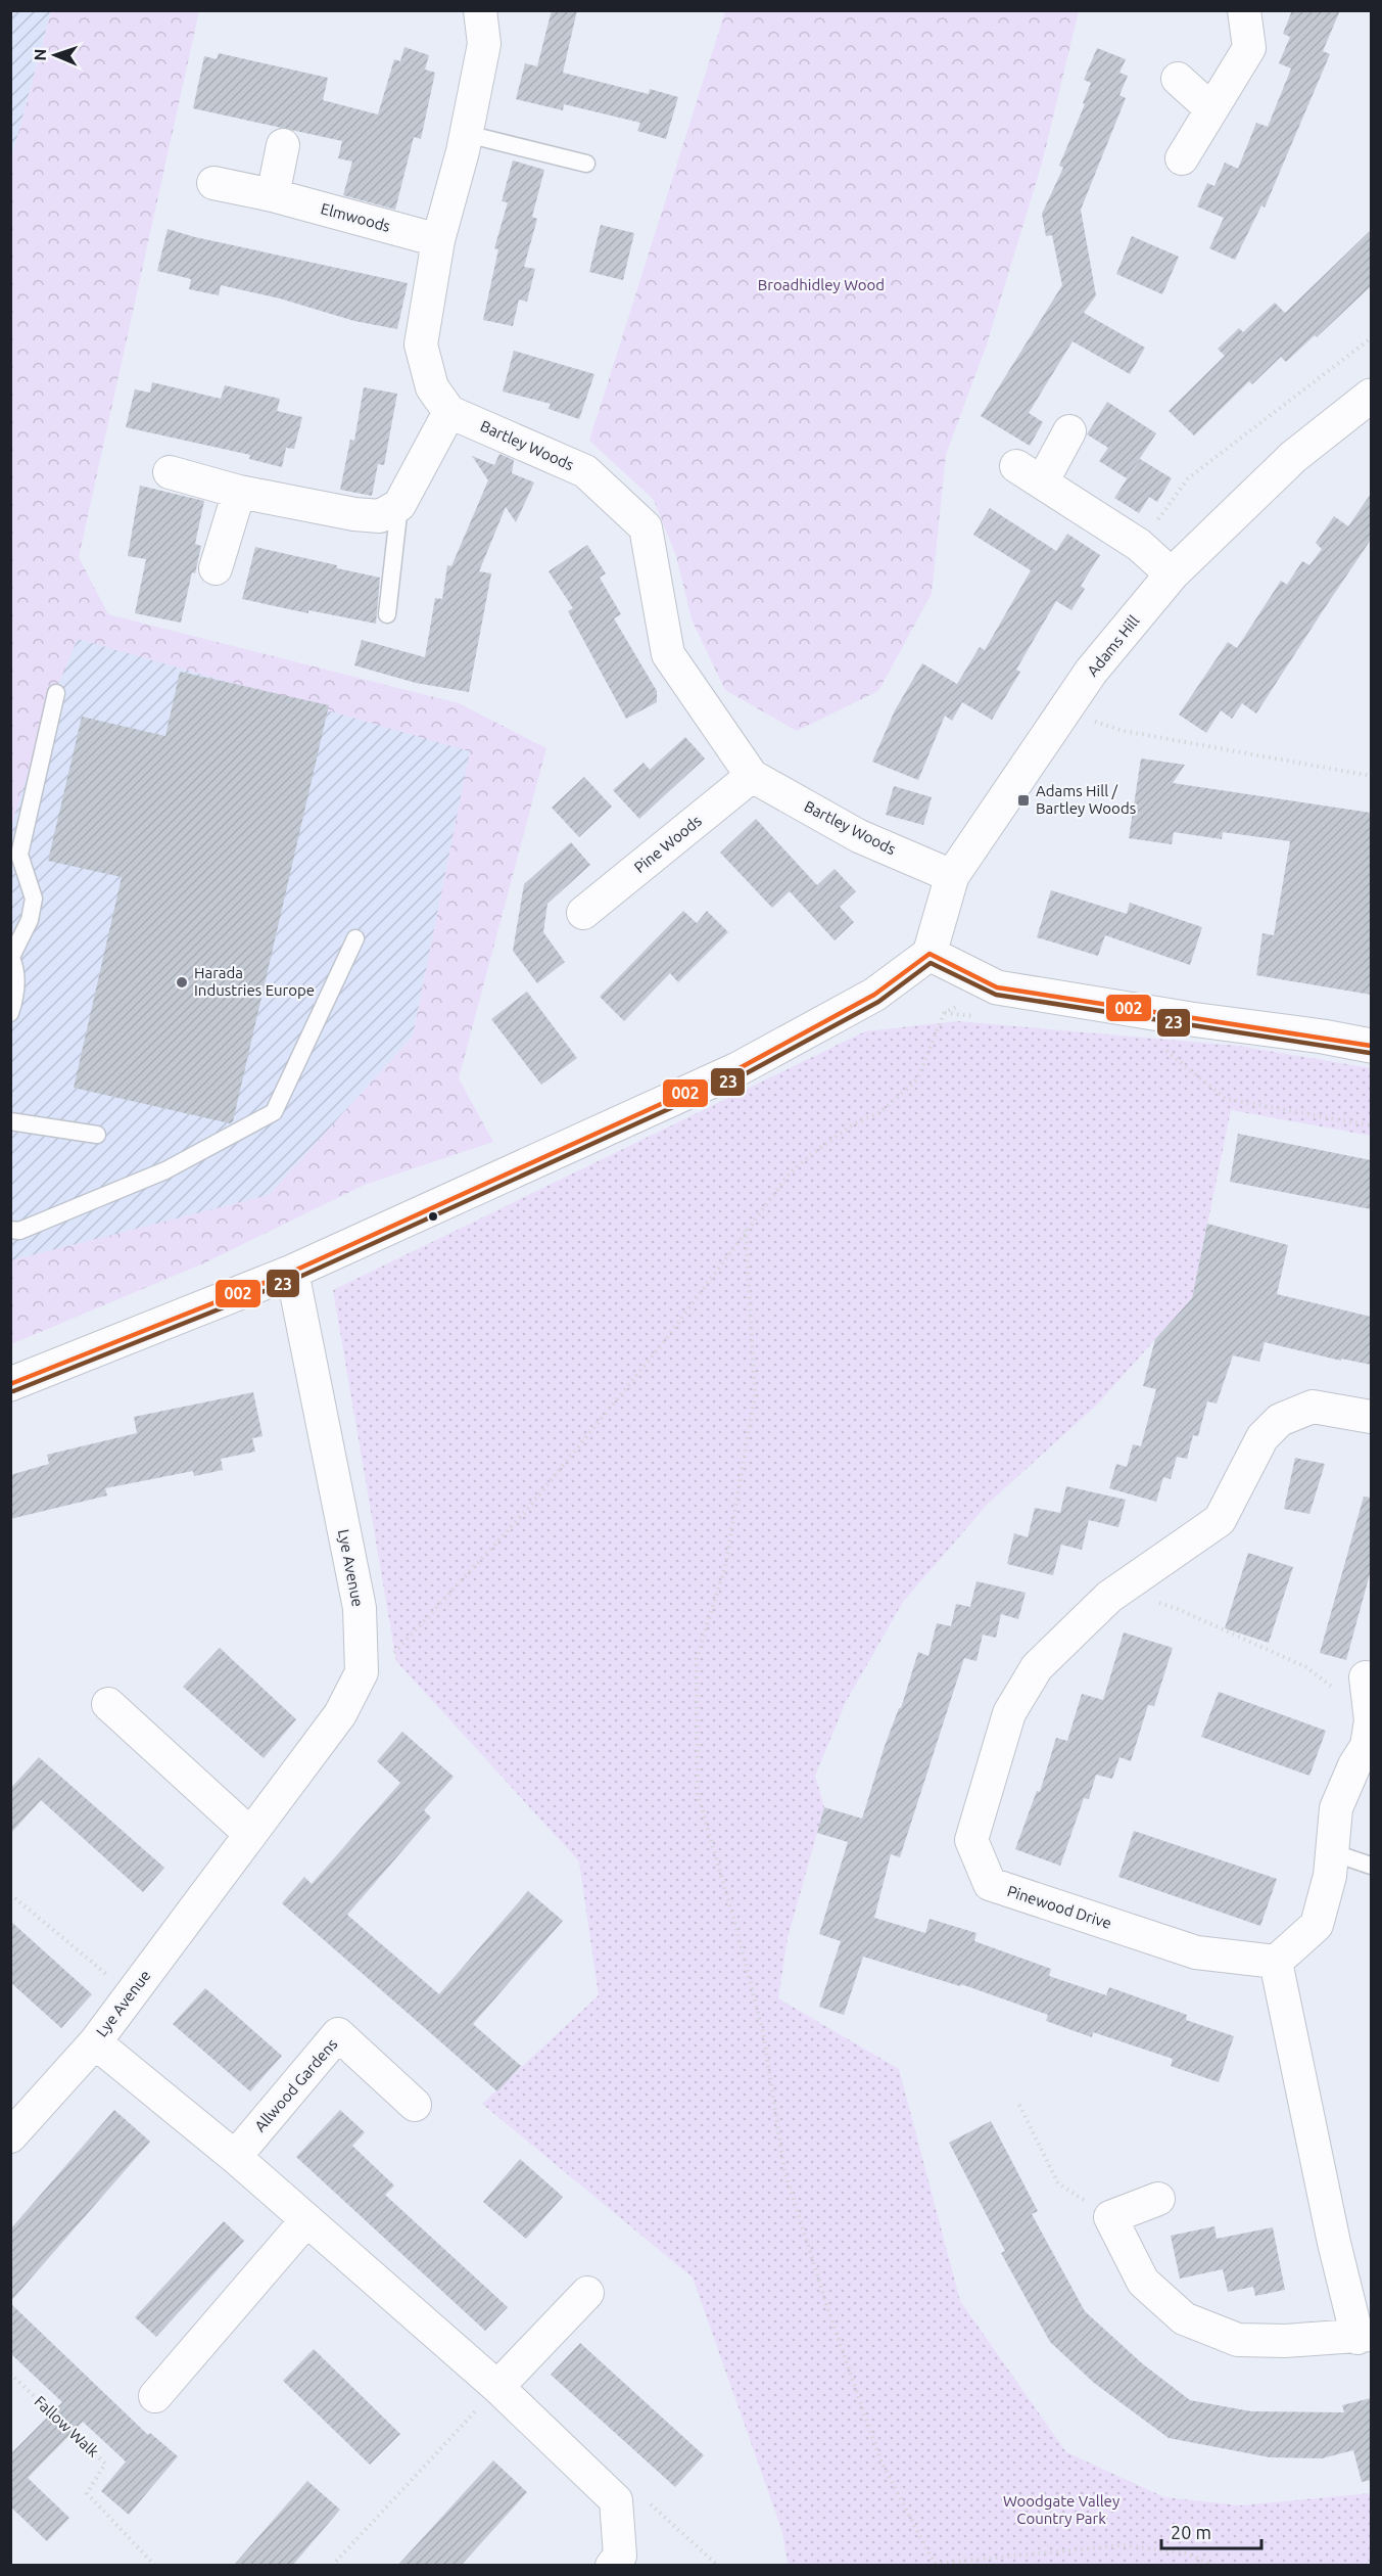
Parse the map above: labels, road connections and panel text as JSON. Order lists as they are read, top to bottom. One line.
{"streets":{"street":["Elmwoods","Bartley Woods","Adams Hill","Pine Woods","Lye Avenue","Pinewood Drive","Allwood Gardens"],"path":["Fallow Walk"]},"crossings":[["Bartley Woods","Adams Hill"],["Bartley Woods","Pine Woods"]],"parks":["Broadhidley Wood","Woodgate Valley Country Park"],"places":{"transit":["Adams Hill / Bartley Woods"],"other":["Harada Industries Europe"]},"lines":["transit line 002","transit line 23"],"scale_bar":"20 m","north":"left"}
